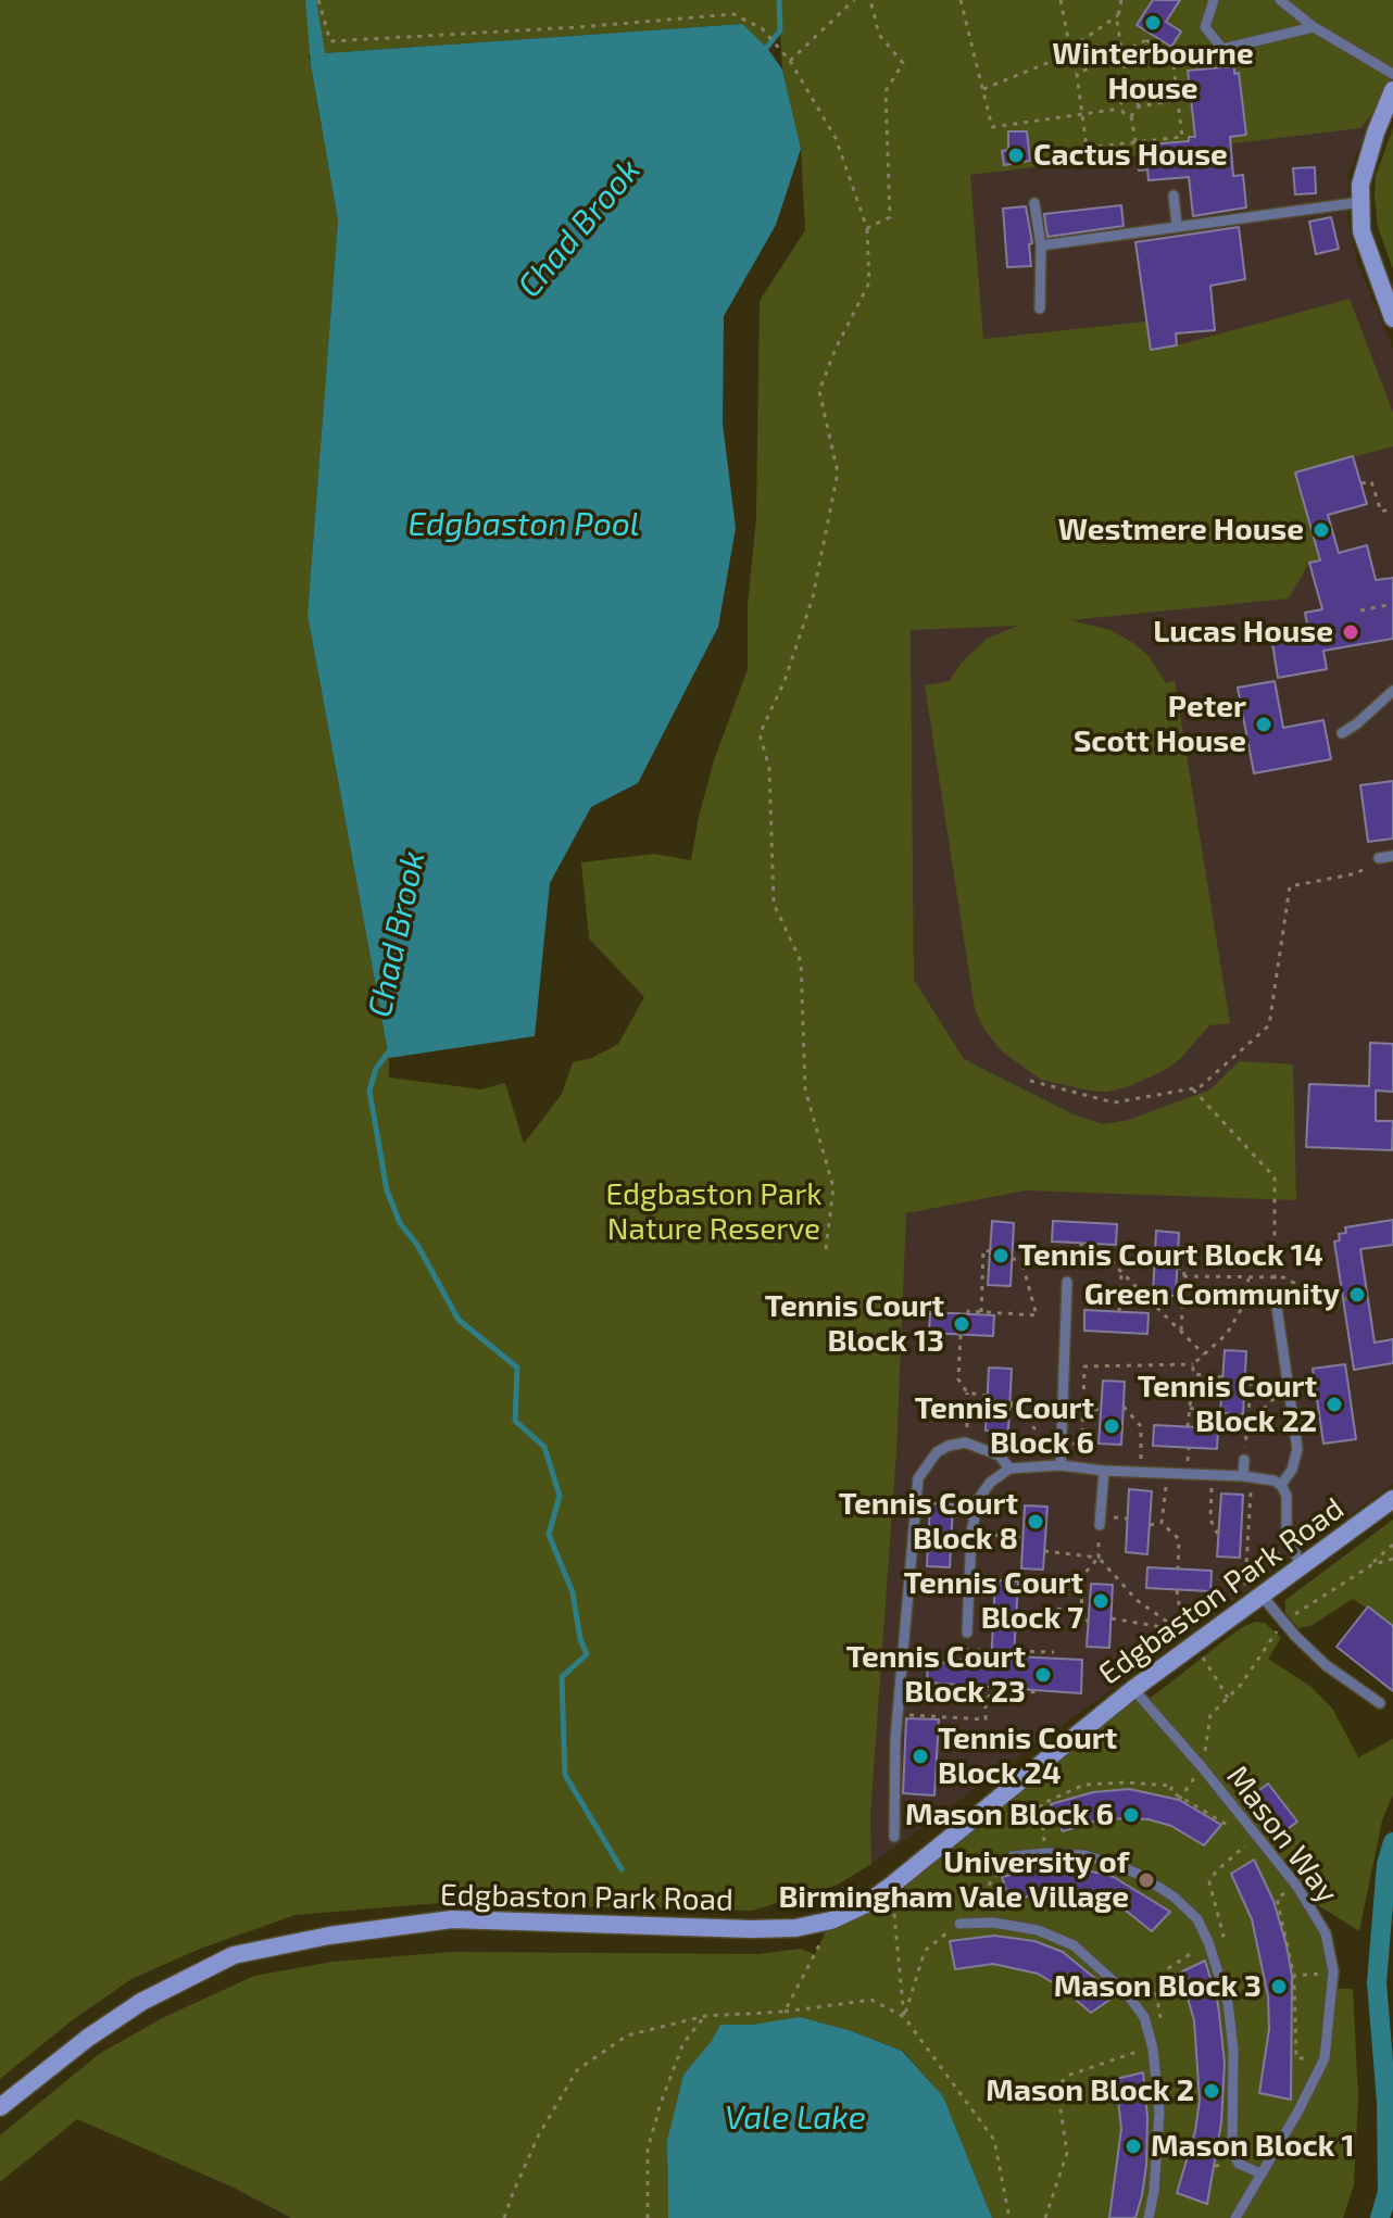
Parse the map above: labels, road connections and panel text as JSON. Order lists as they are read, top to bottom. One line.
{"streets":{"street":["Edgbaston Park Road"],"lane":["Mason Way"]},"crossings":[["Edgbaston Park Road","Mason Way"]],"water":["Chad Brook","Edgbaston Pool","Vale Lake"],"parks":["Edgbaston Park Nature Reserve"],"places":["Winterbourne House","Cactus House","Westmere House","Lucas House","Peter Scott House","Tennis Court Block 14","Green Community","Tennis Court Block 13","Tennis Court Block 22","Tennis Court Block 6","Tennis Court Block 8","Tennis Court Block 7","Tennis Court Block 23","Tennis Court Block 24","Mason Block 6","University of Birmingham Vale Village","Mason Block 3","Mason Block 2","Mason Block 1"]}
